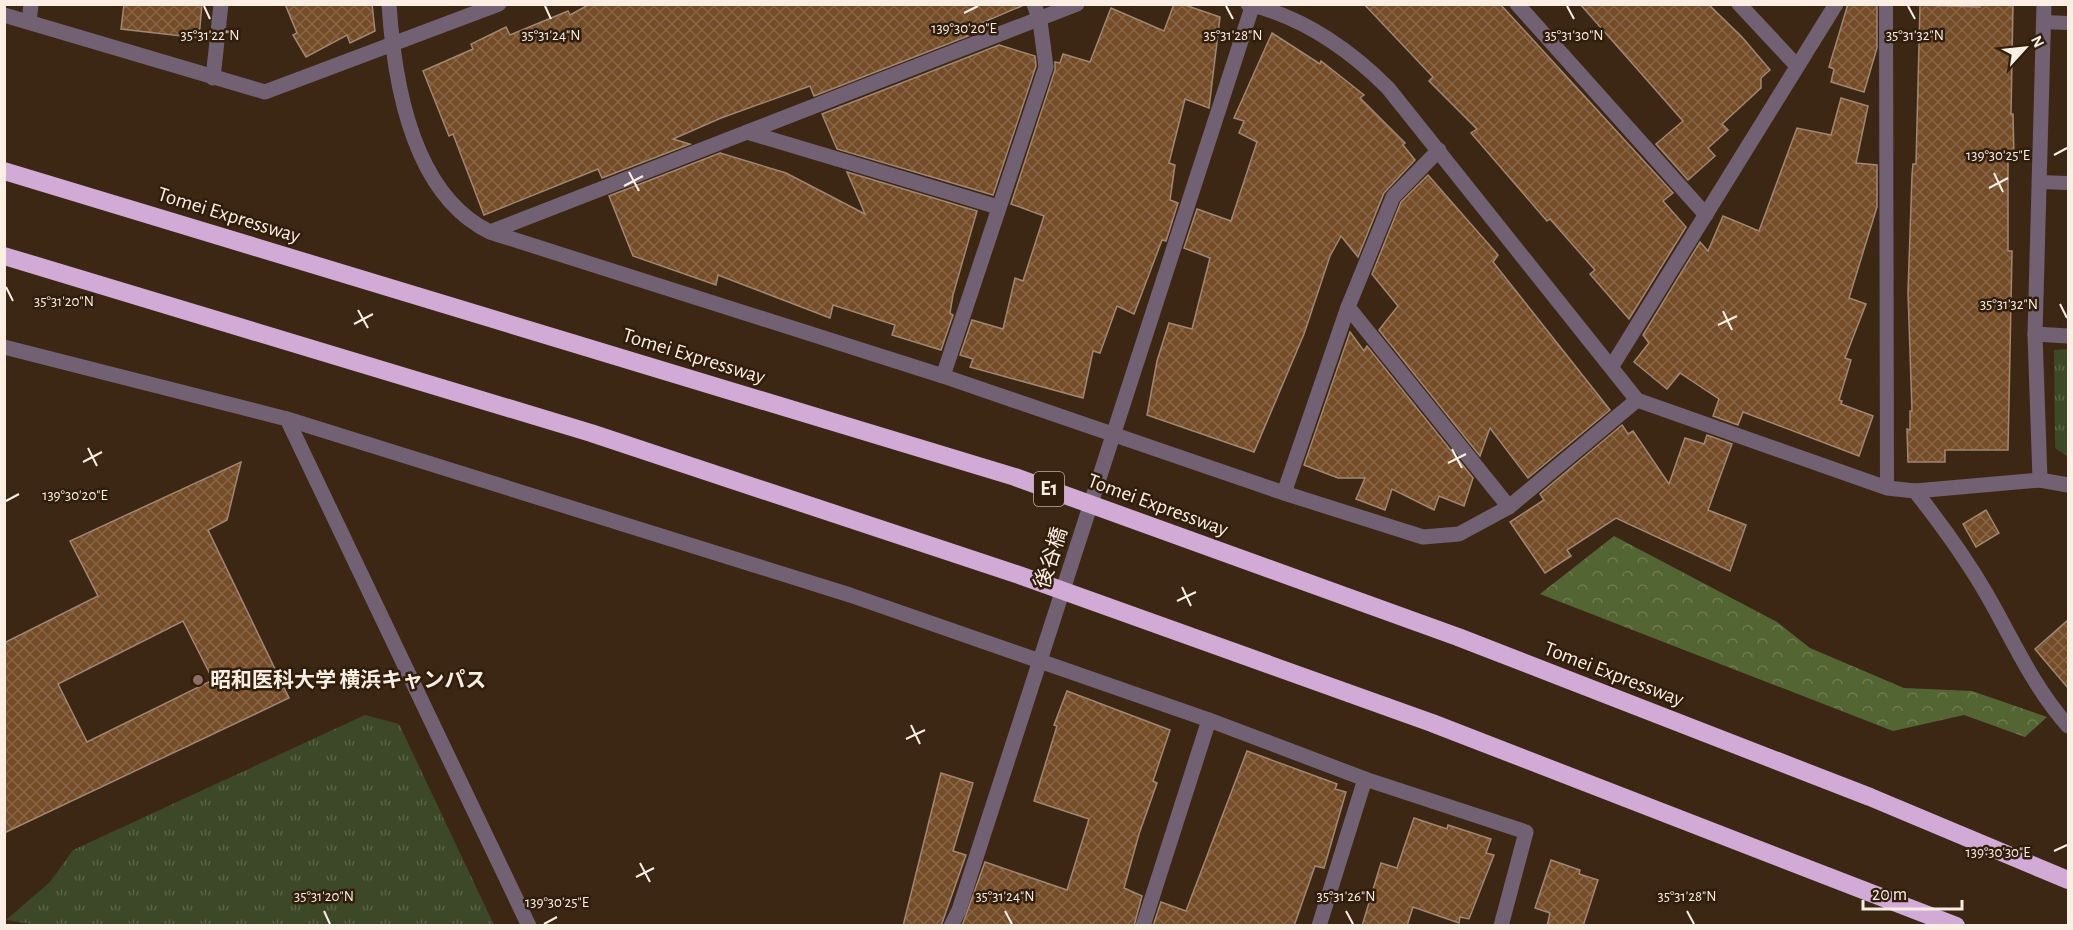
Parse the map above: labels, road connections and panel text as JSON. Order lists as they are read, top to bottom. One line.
{"streets":{"highway":["Tomei Expressway","E1"],"street":["後谷橋"]},"places":["昭和医科大学 横浜キャンパス"],"scale_bar":"20 m","north":"top right","coordinates":["139°30'20\"E","35°31'22\"N","35°31'24\"N","35°31'28\"N","35°31'30\"N","35°31'32\"N","139°30'25\"E","35°31'20\"N","139°30'30\"E","35°31'26\"N"]}
